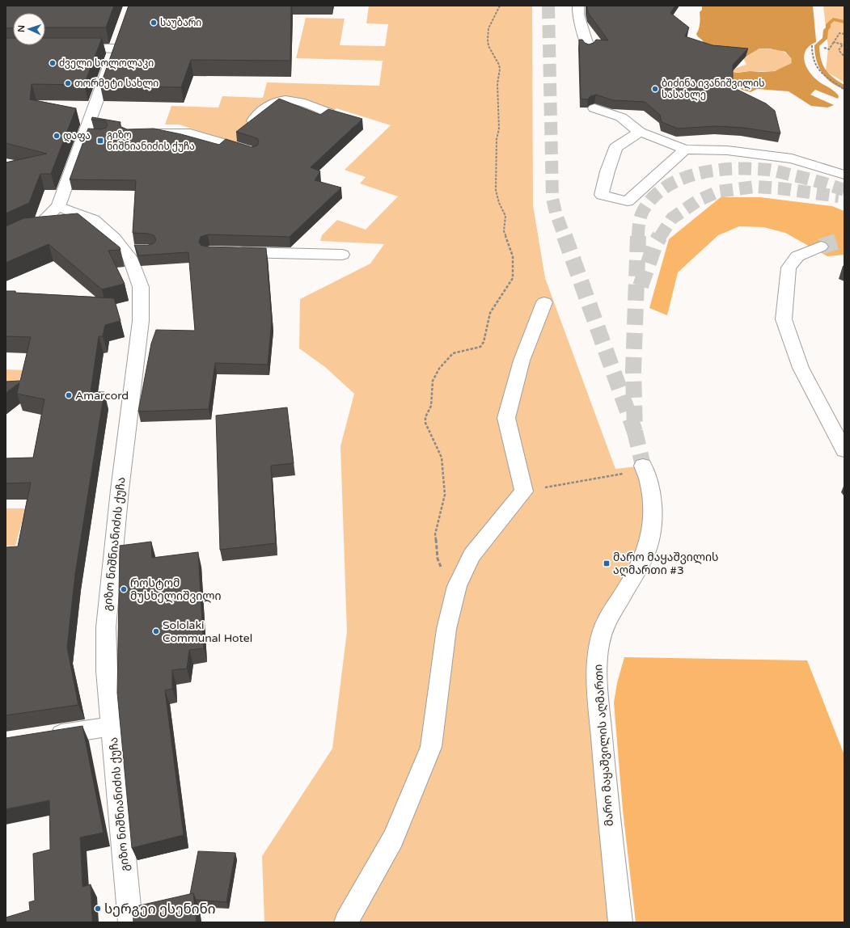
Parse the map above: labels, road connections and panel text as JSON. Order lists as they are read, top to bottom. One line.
{"streets":{"street":["გიზო ნიშნიანიძის ქუჩა","მარო მაყაშვილის აღმართი"]},"places":{"other":["საუბარი","ძველი სოლოლაკი","თორმეტი სახლი","ბიძინა ივანიშვილის სასახლე","დაფა","Amarcord","როსტომ მუსხელიშვილი","Sololaki Communal Hotel","სერგეი ესენინი"],"transit":["გიზო ნიშნიანიძის ქუჩა","მარო მაყაშვილის აღმართი #3"]},"north":"left"}
